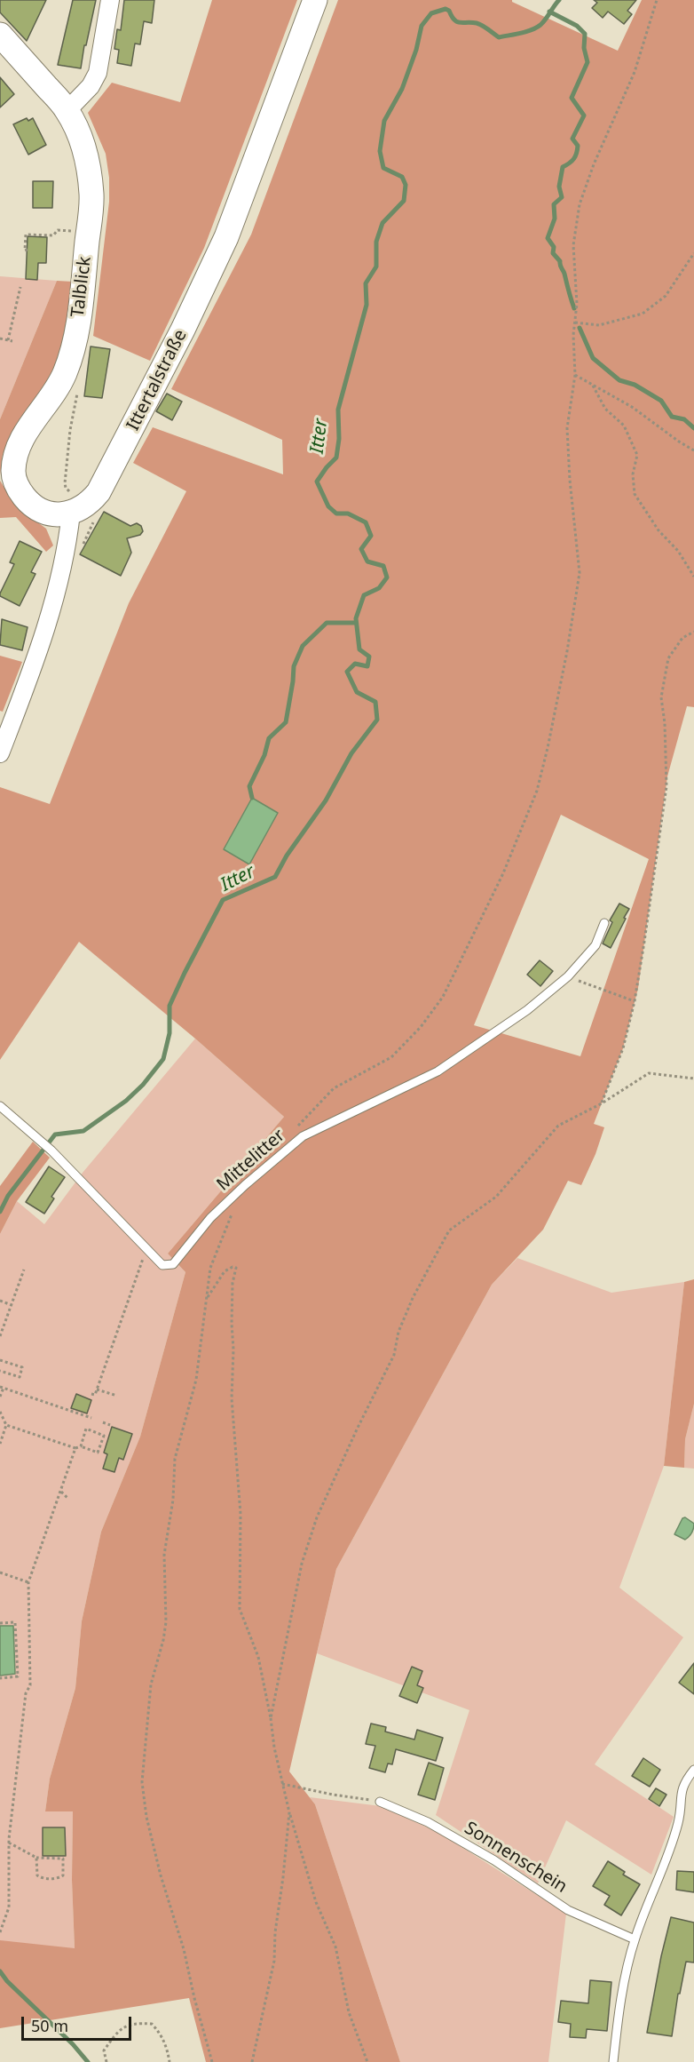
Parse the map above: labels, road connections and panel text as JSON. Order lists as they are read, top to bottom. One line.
{"streets":{"main road":["Talblick","Ittertalstraße"],"lane":["Mittelitter","Sonnenschein"]},"crossings":[["Talblick","Ittertalstraße"]],"water":["Itter"],"scale_bar":"50 m"}
